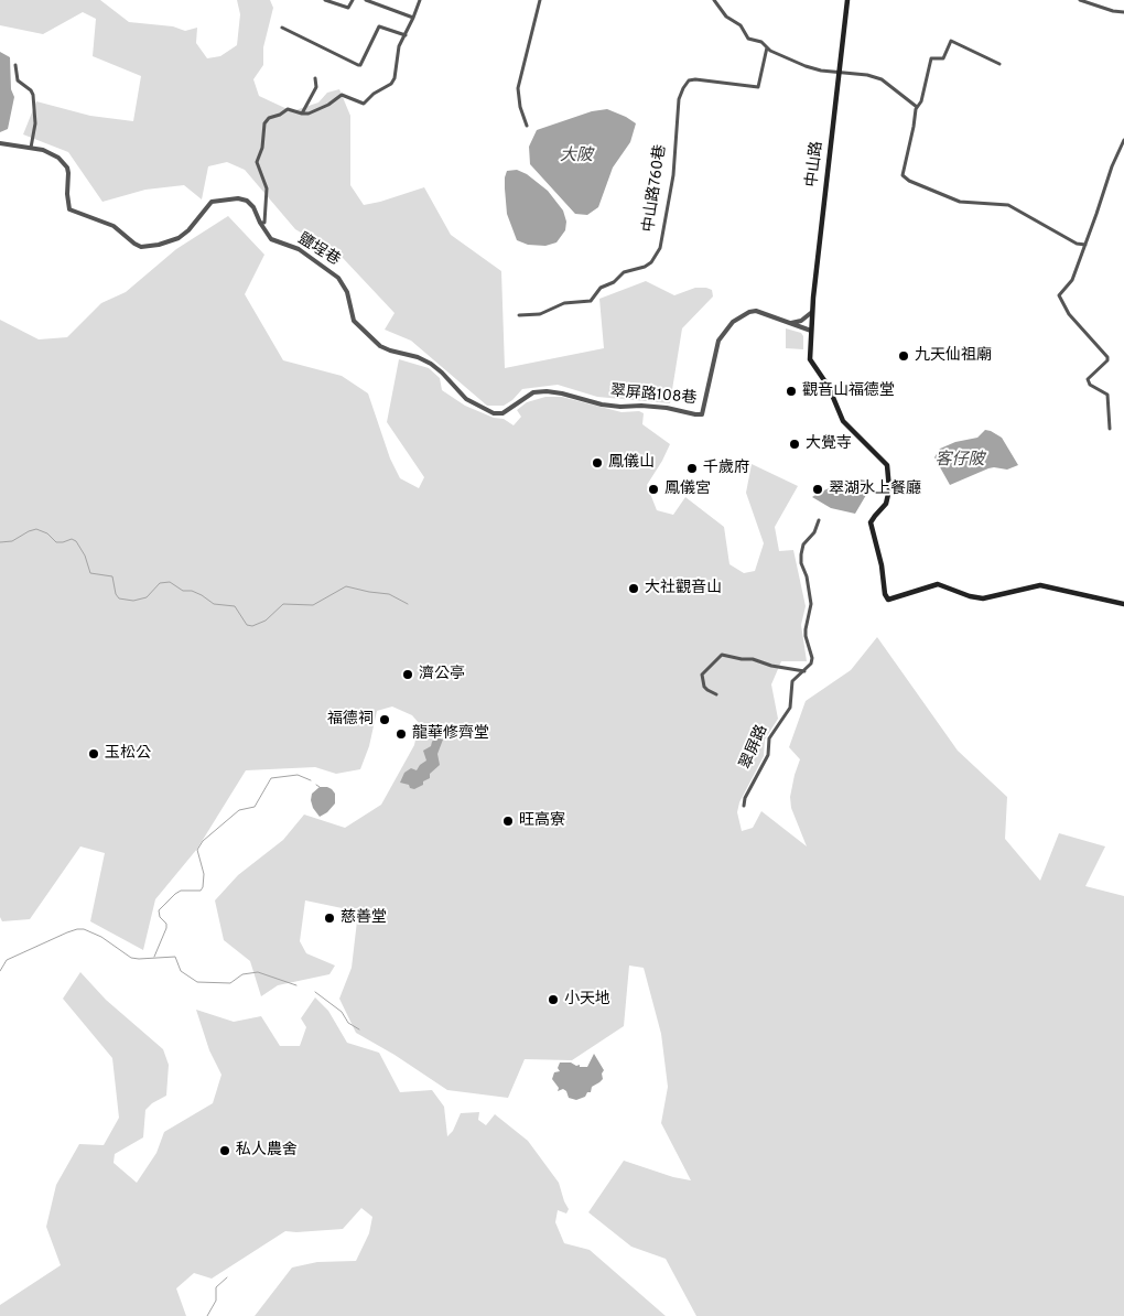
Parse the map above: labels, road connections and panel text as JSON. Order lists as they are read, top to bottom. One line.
{"streets":{"main road":["中山路"],"street":["中山路760巷","鹽埕巷","翠屏路108巷","翠屏路"]},"crossings":[["中山路","翠屏路108巷"],["鹽埕巷","翠屏路108巷"]],"water":["大陂","客仔陂"],"places":["九天仙祖廟","觀音山福德堂","大覺寺","鳳儀山","千歲府","鳳儀宮","翠湖水上餐廳","大社觀音山","濟公亭","福德祠","龍華修齊堂","玉松公","旺高寮","慈善堂","小天地","私人農舍"]}
